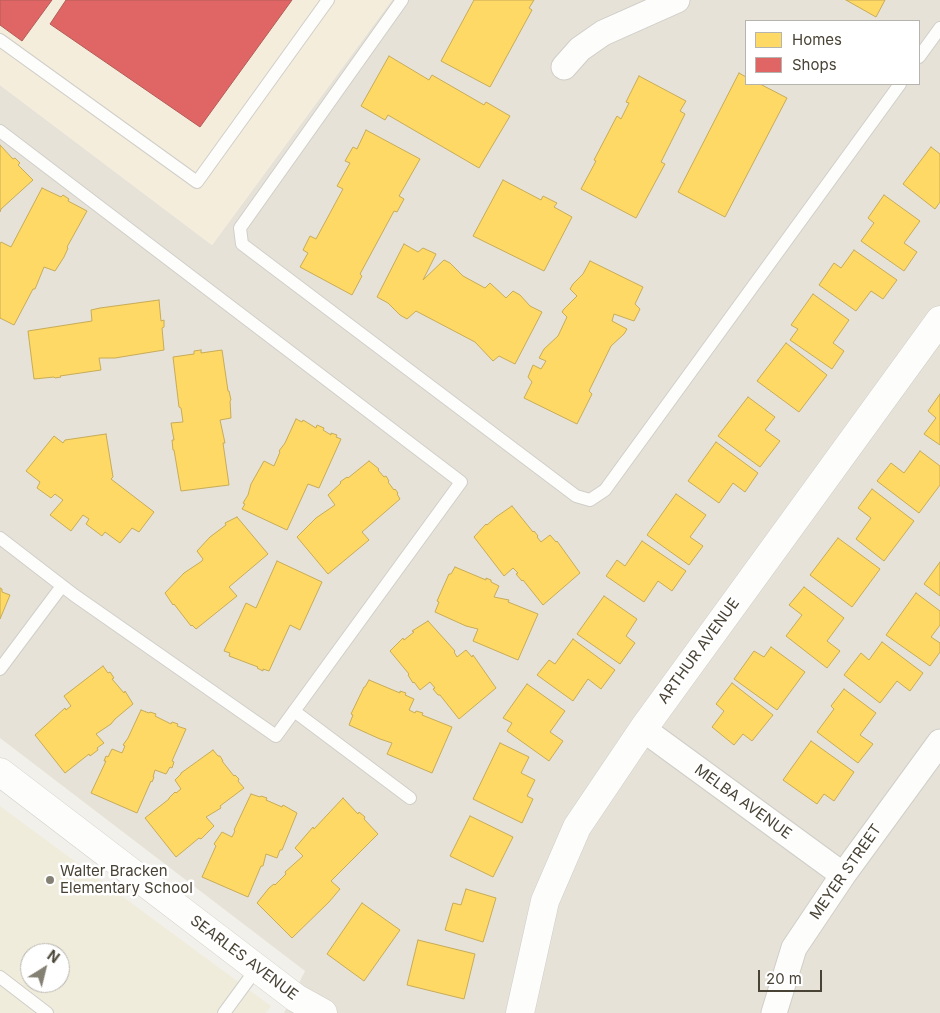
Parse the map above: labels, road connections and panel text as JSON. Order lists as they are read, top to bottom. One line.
{"streets":{"street":["ARTHUR AVENUE","MELBA AVENUE","MEYER STREET","SEARLES AVENUE"]},"crossings":[["ARTHUR AVENUE","MELBA AVENUE"],["MELBA AVENUE","MEYER STREET"]],"places":["Walter Bracken Elementary School"],"legend":["Homes","Shops"],"scale_bar":"20 m","north":"top right"}
